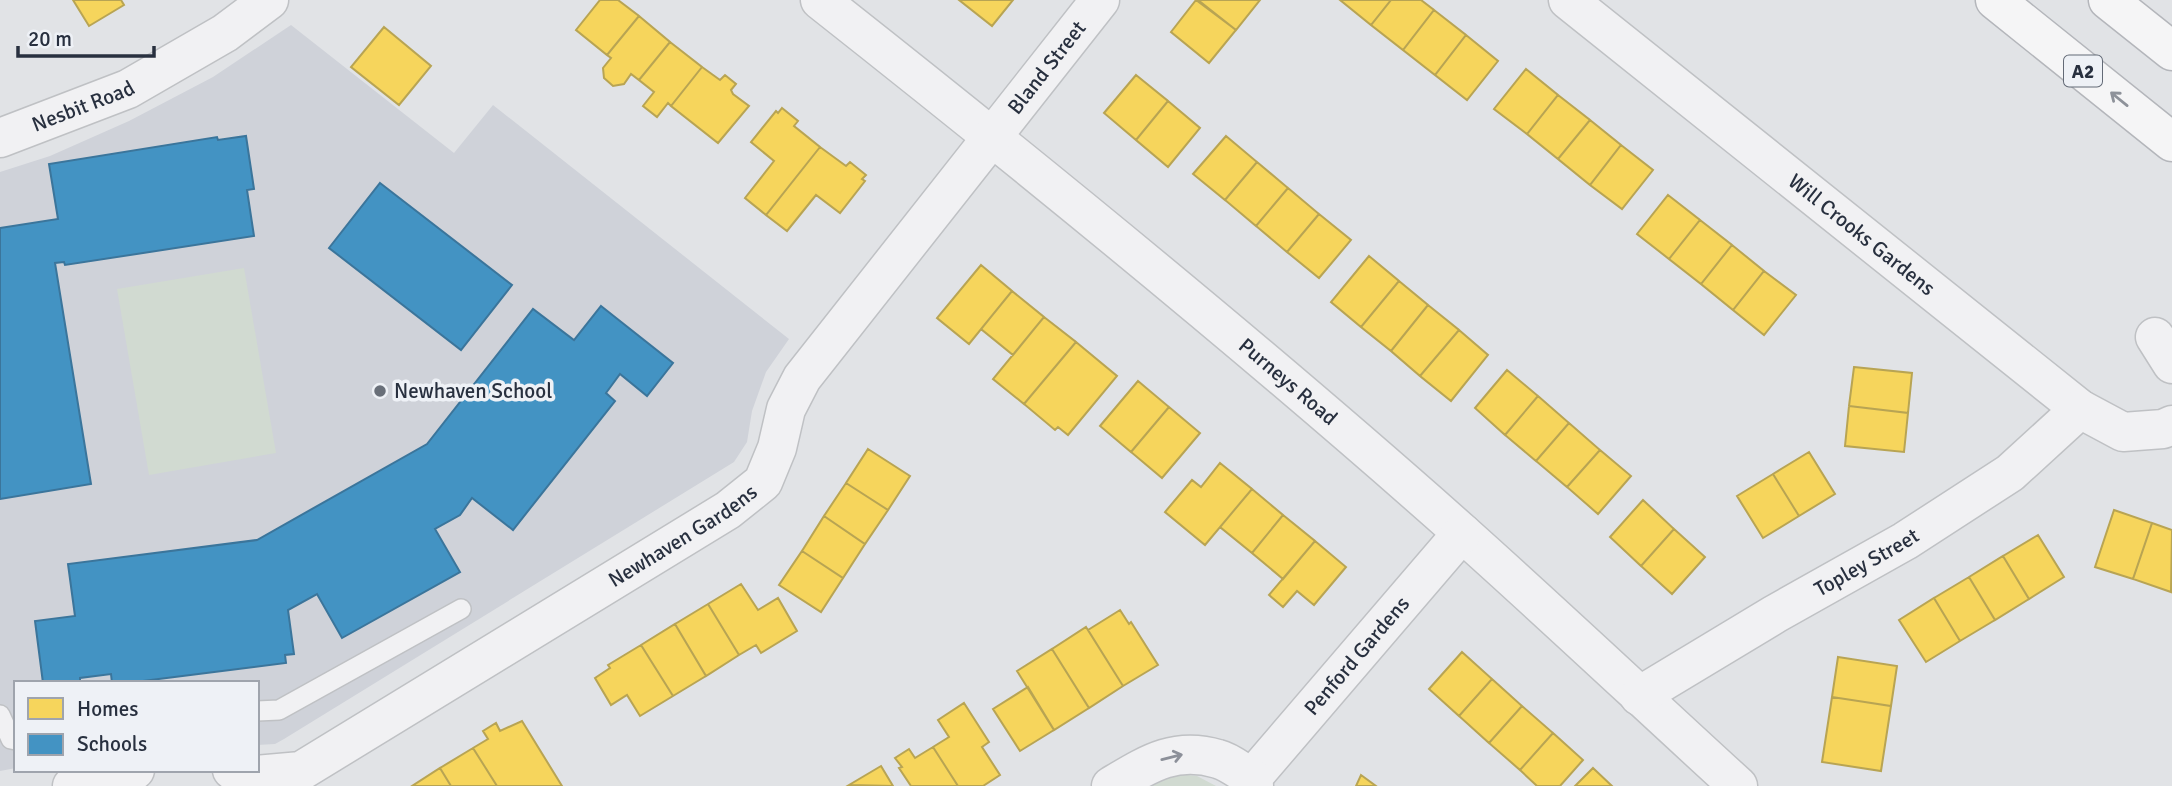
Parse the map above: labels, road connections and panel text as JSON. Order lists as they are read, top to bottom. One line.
{"streets":{"highway":["A2"],"street":["Bland Street","Nesbit Road","Will Crooks Gardens","Purneys Road","Newhaven Gardens","Topley Street","Penford Gardens"]},"crossings":[["Bland Street","Purneys Road"],["Bland Street","Newhaven Gardens"],["Will Crooks Gardens","Topley Street"],["Purneys Road","Newhaven Gardens"],["Purneys Road","Topley Street"],["Purneys Road","Penford Gardens"]],"places":["Newhaven School"],"legend":["Homes","Schools"],"scale_bar":"20 m"}
